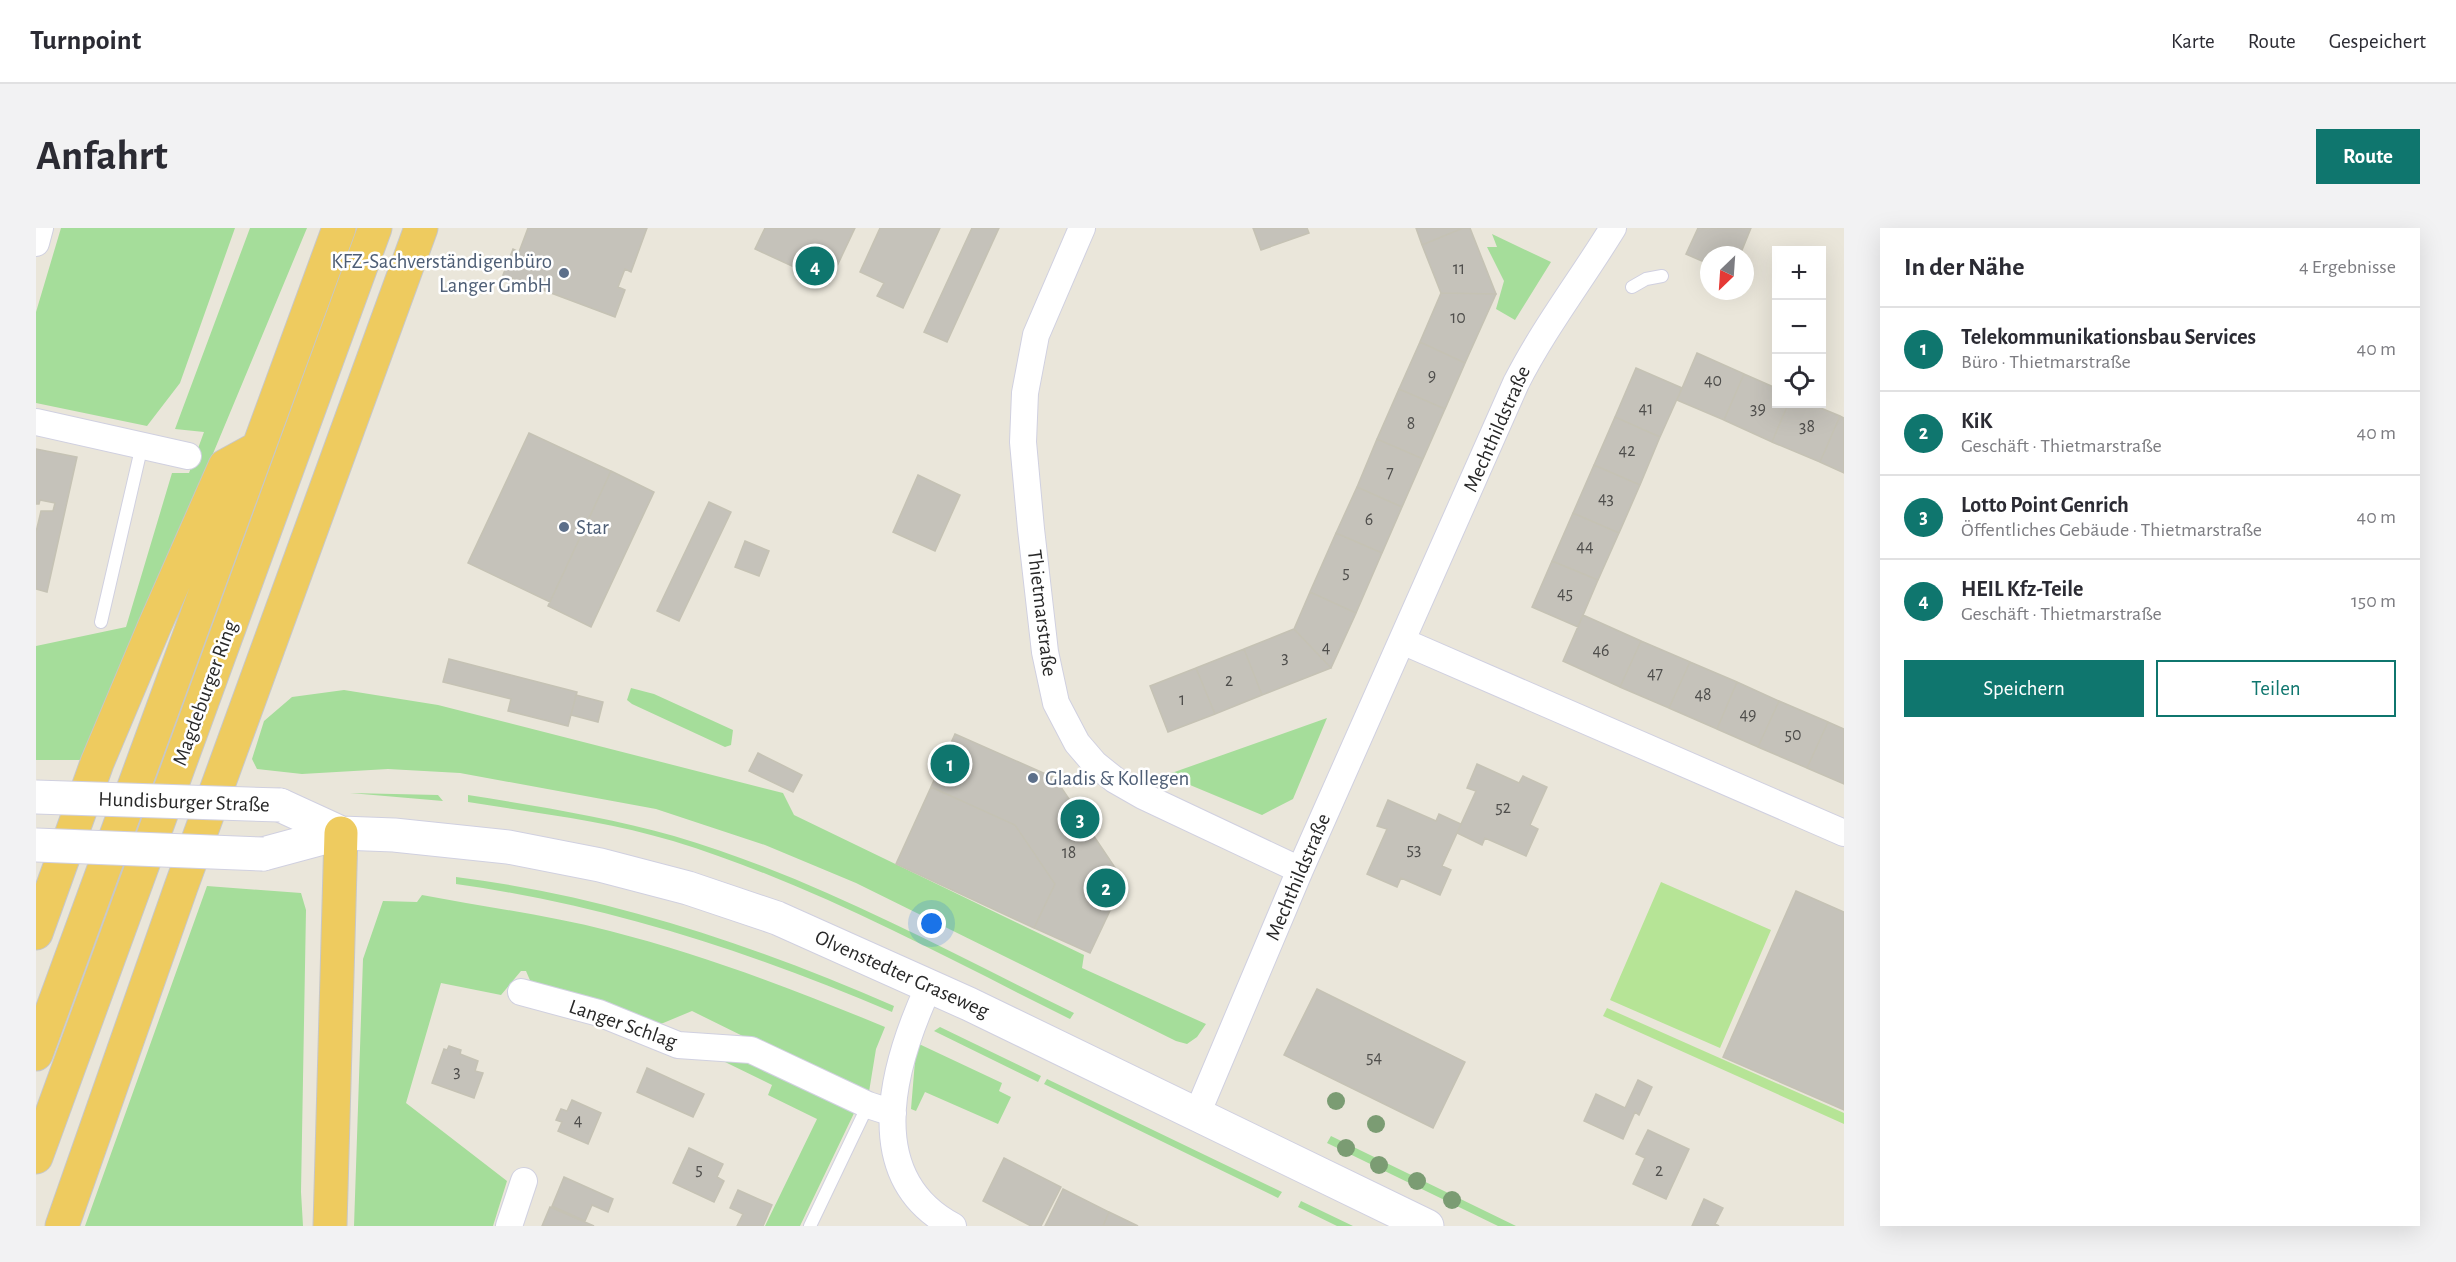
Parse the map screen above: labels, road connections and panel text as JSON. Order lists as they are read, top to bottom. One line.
{"streets":{"highway":["Magdeburger Ring"],"main road":["Hundisburger Straße","Olvenstedter Graseweg"],"street":["Mechthildstraße","Thietmarstraße","Langer Schlag"]},"crossings":[["Mechthildstraße","Thietmarstraße"],["Mechthildstraße","Olvenstedter Graseweg"],["Hundisburger Straße","Olvenstedter Graseweg"]],"places":["KFZ-Sachverständigenbüro Langer GmbH","Star","Gladis & Kollegen"],"house_numbers":["11","10","9","40","41","39","8","38","42","7","43","6","44","5","45","4","46","3","47","2","48","1","49","50","52","53","18","54","3","4","5","2"],"north":"bottom left","page":{"header":"Turnpoint","nav":["Karte","Route","Gespeichert"],"buttons":["Route",["Speichern","Teilen"]],"title":"Anfahrt","heading":["In der Nähe","4 Ergebnisse"],"pins":["4","1","3","2"],"map_buttons":["+","−"],"list":[{"mark":"1","name":"Telekommunikationsbau Services","note":"Büro · Thietmarstraße","value":"40 m"},{"mark":"2","name":"KiK","note":"Geschäft · Thietmarstraße","value":"40 m"},{"mark":"3","name":"Lotto Point Genrich","note":"Öffentliches Gebäude · Thietmarstraße","value":"40 m"},{"mark":"4","name":"HEIL Kfz-Teile","note":"Geschäft · Thietmarstraße","value":"150 m"}]}}
